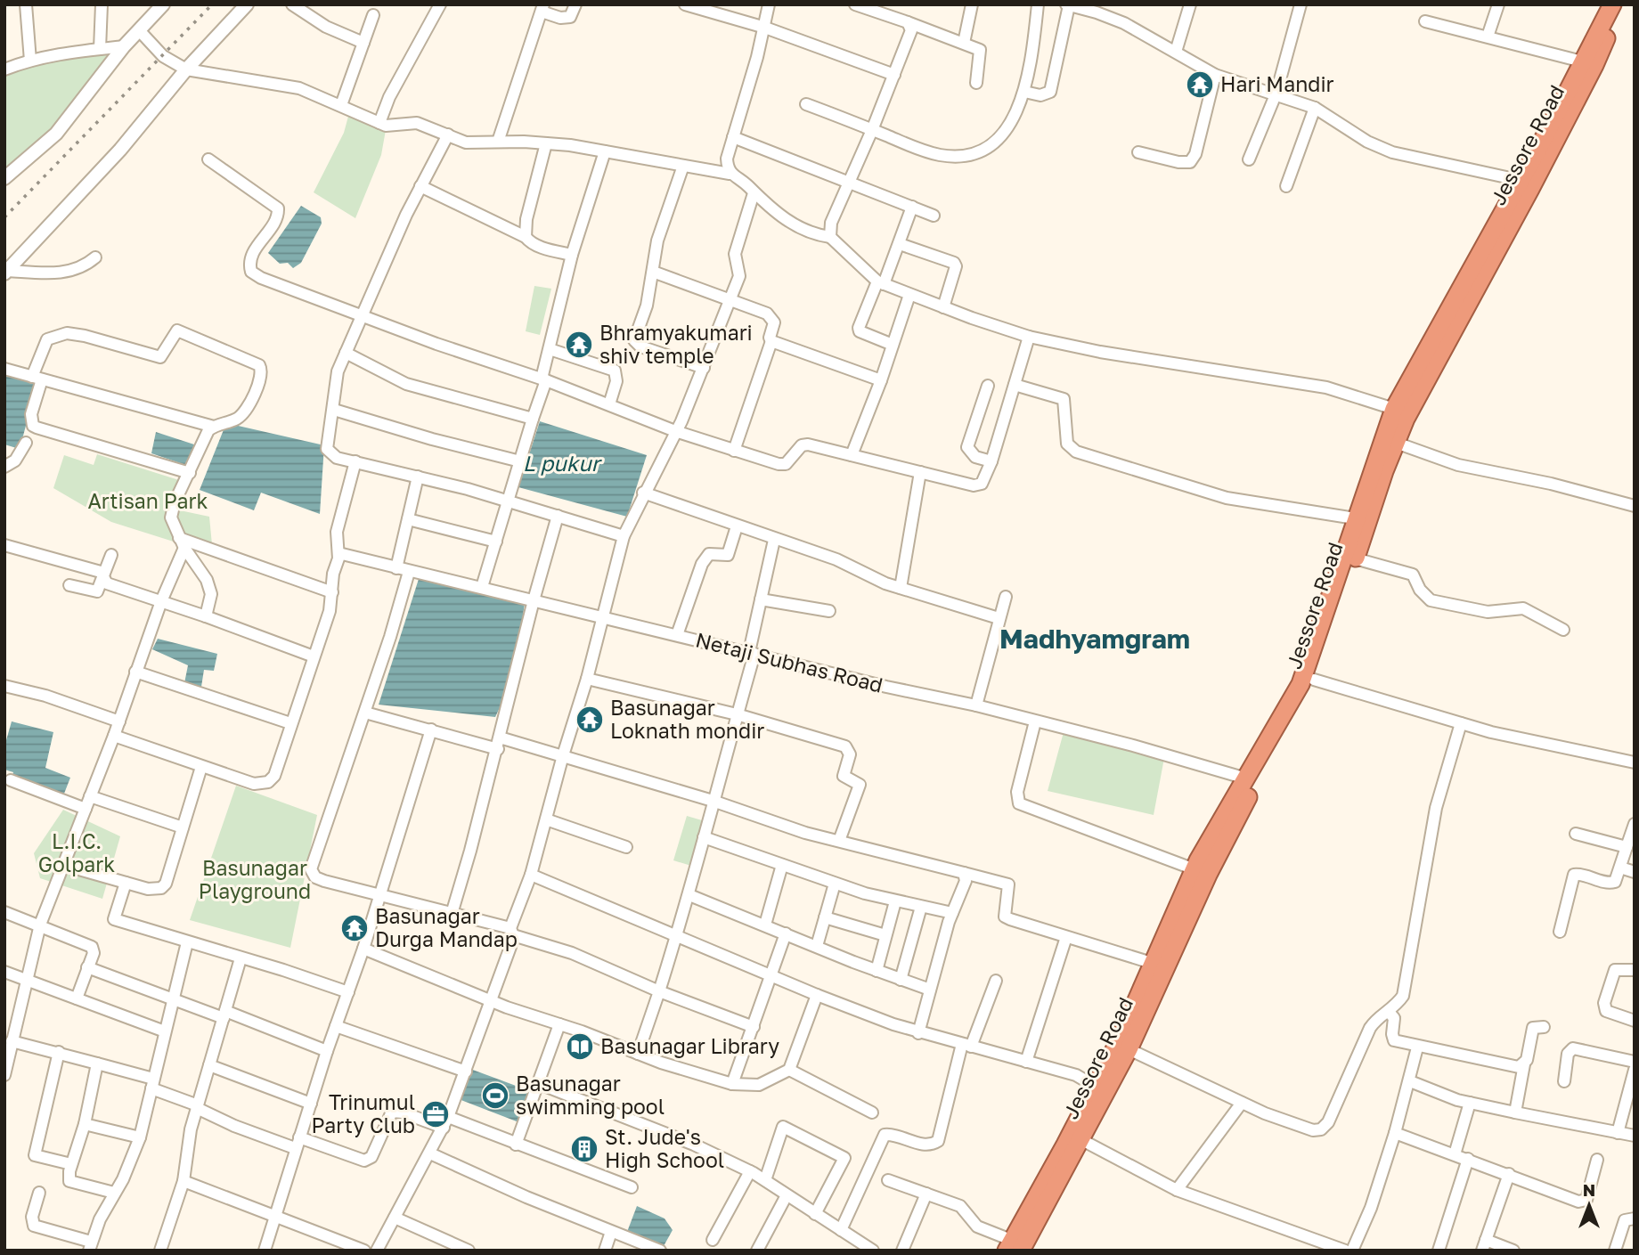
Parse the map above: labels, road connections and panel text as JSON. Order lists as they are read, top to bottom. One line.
{"streets":{"highway":["Jessore Road"],"street":["Netaji Subhas Road"]},"districts":["Madhyamgram"],"water":["L pukur"],"parks":["Artisan Park","L.I.C. Golpark","Basunagar Playground"],"places":{"temple":["Hari Mandir","Bhramyakumari shiv temple","Basunagar Loknath mondir","Basunagar Durga Mandap"],"library":["Basunagar Library"],"sports":["Basunagar swimming pool"],"office":["Trinumul Party Club"],"building":["St. Jude's High School"]},"north":"top"}
